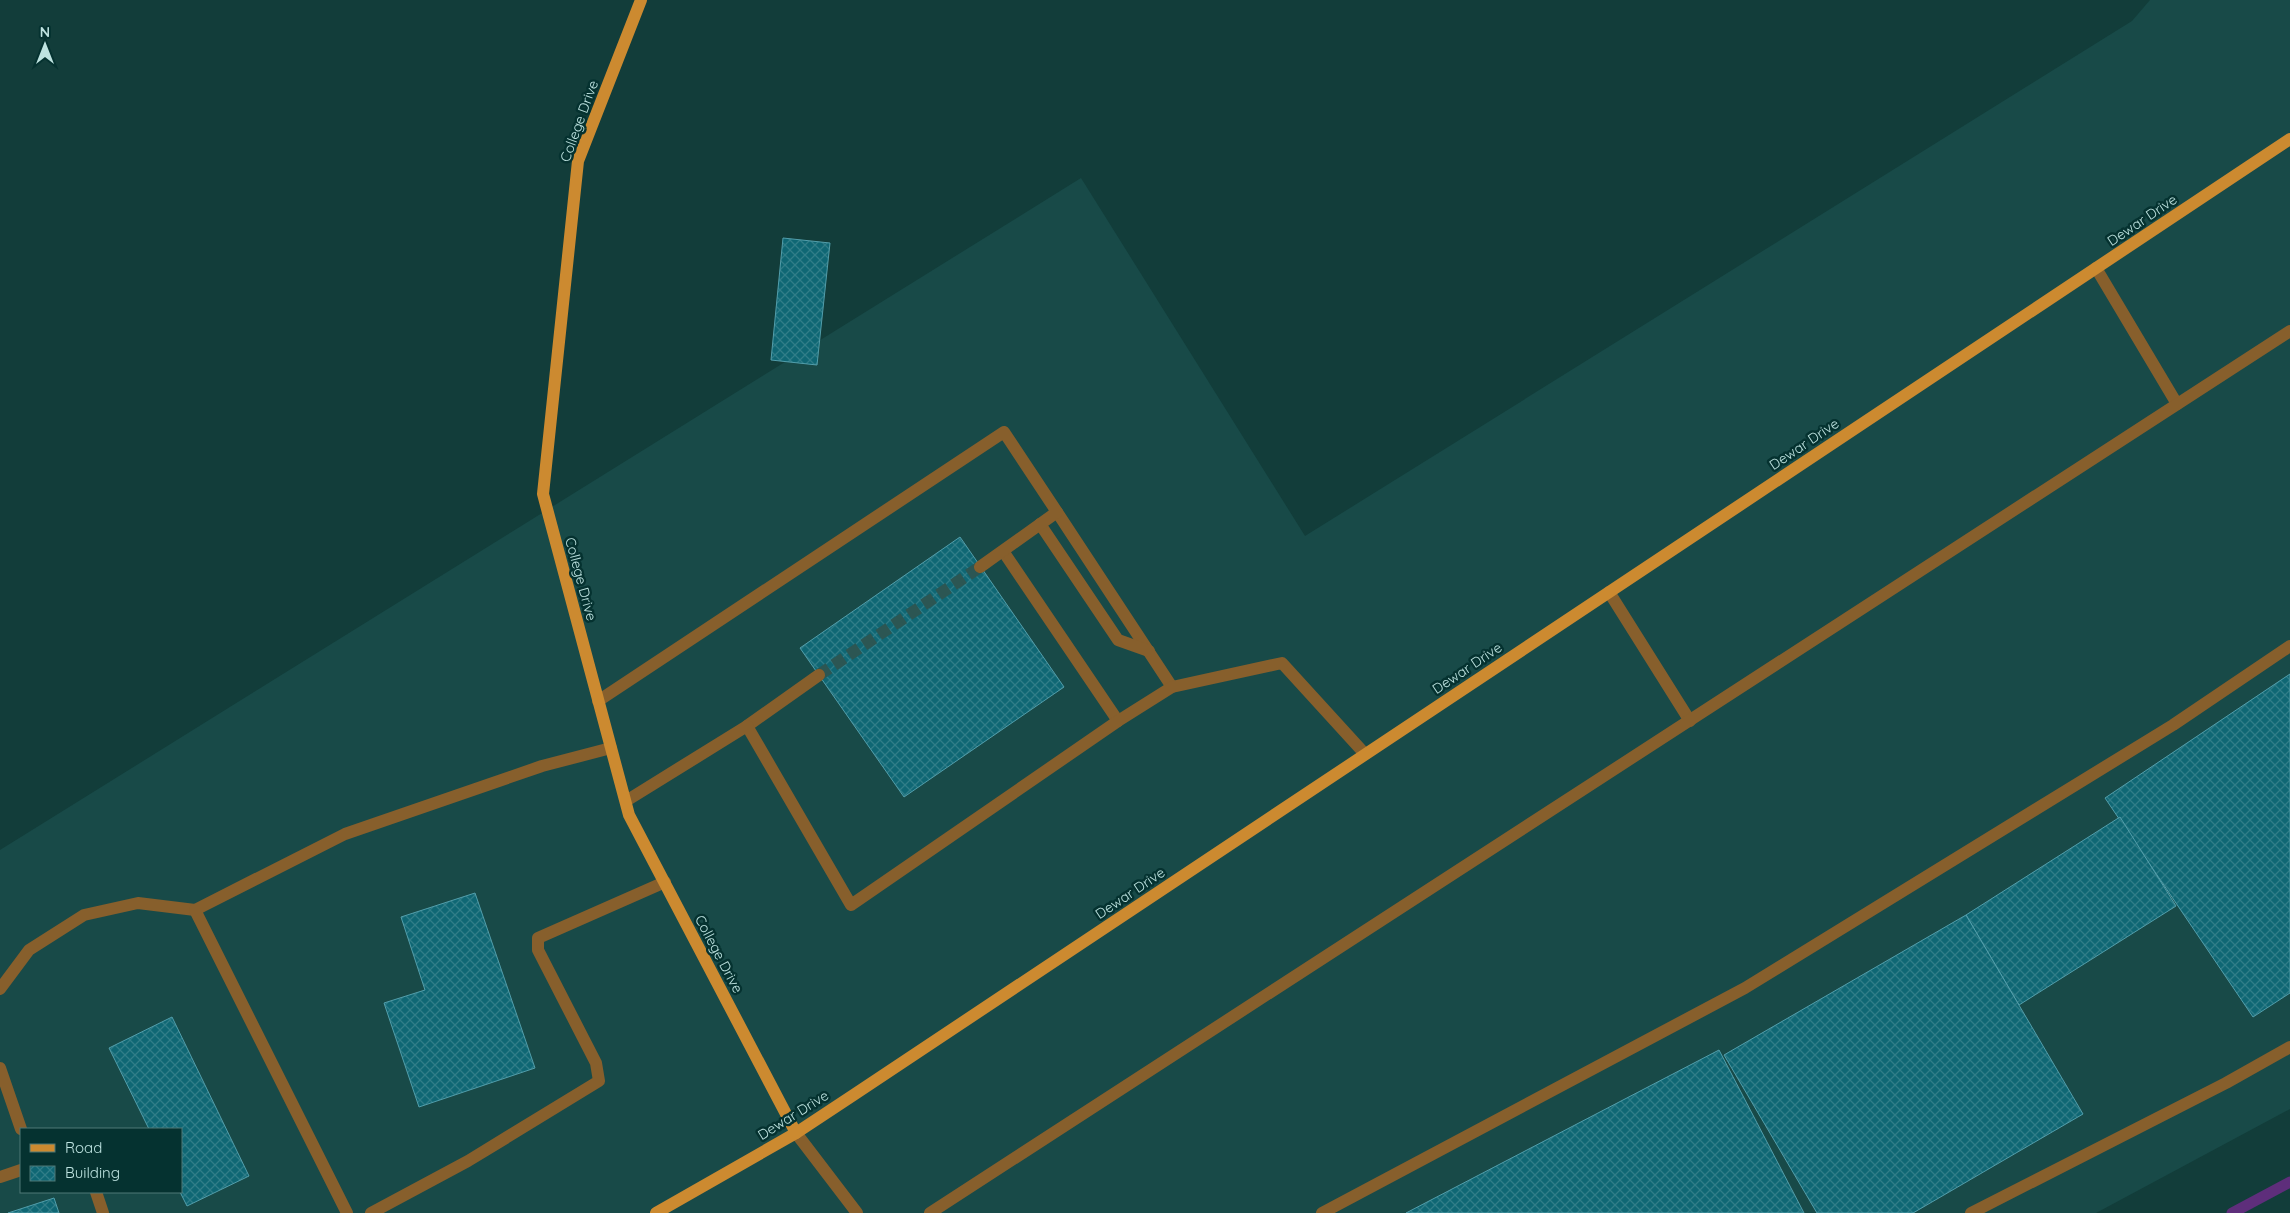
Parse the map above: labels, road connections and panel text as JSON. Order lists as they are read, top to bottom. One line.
{"streets":{"main road":["College Drive","Dewar Drive"]},"crossings":[["College Drive","Dewar Drive"]],"legend":["Road","Building"],"north":"top"}
